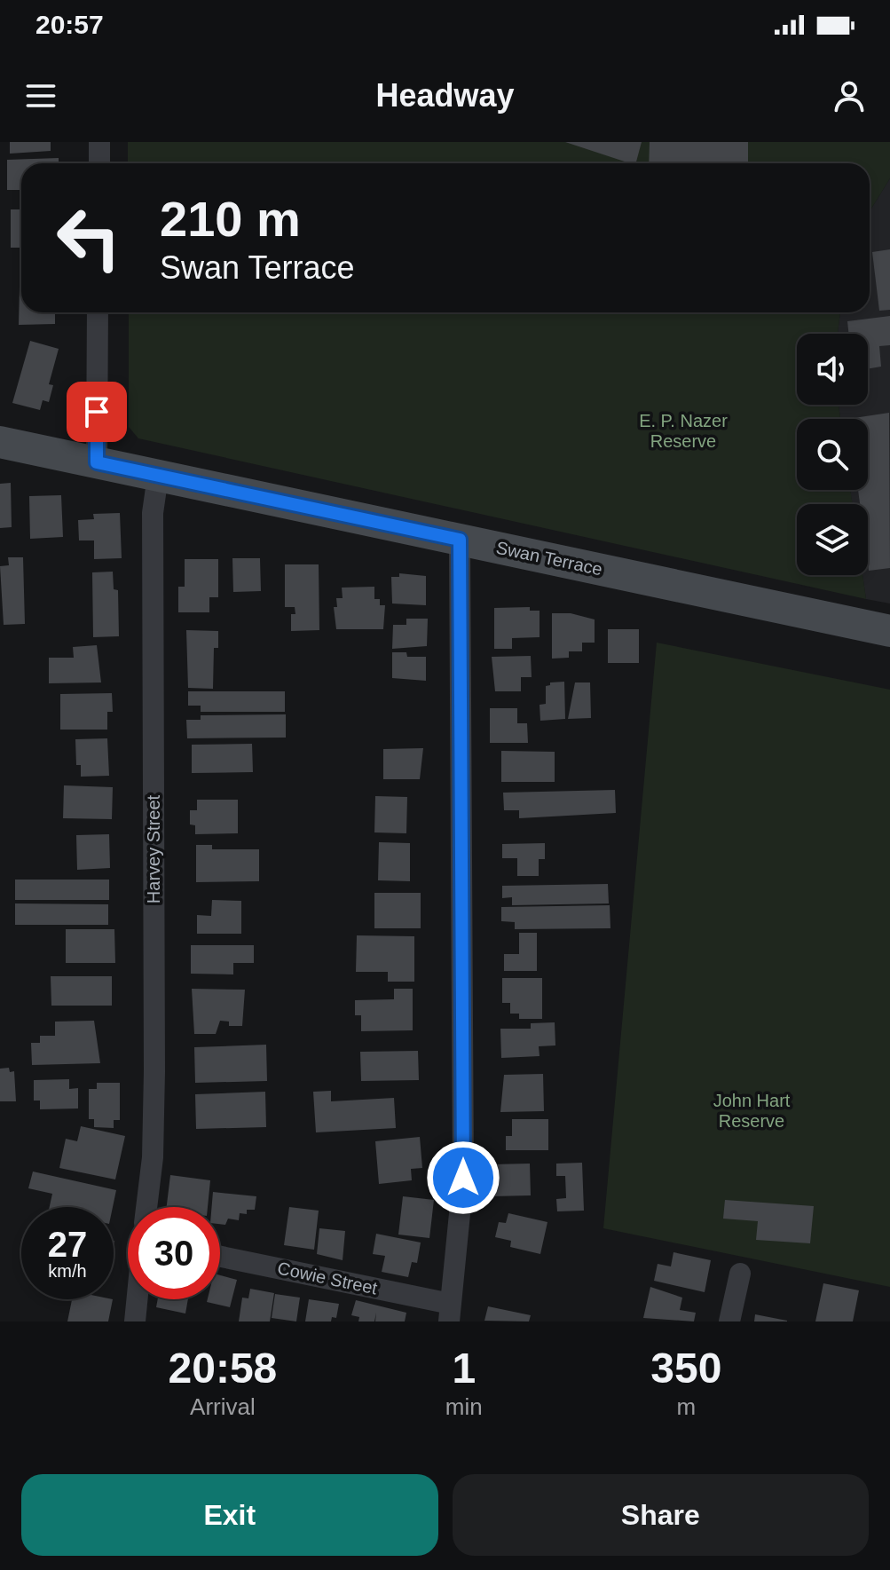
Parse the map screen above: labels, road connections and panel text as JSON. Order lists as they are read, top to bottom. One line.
{"streets":{"street":["Swan Terrace","Harvey Street","Cowie Street"]},"crossings":[["Swan Terrace","Harvey Street"]],"parks":["E. P. Nazer Reserve","John Hart Reserve"],"page":{"status":"20:57","header":"Headway","turn":["210 m","Swan Terrace"],"speed":"27 km/h","limit":"30","eta":["20:58","Arrival","1","min","350","m"],"buttons":["Exit","Share"]}}
